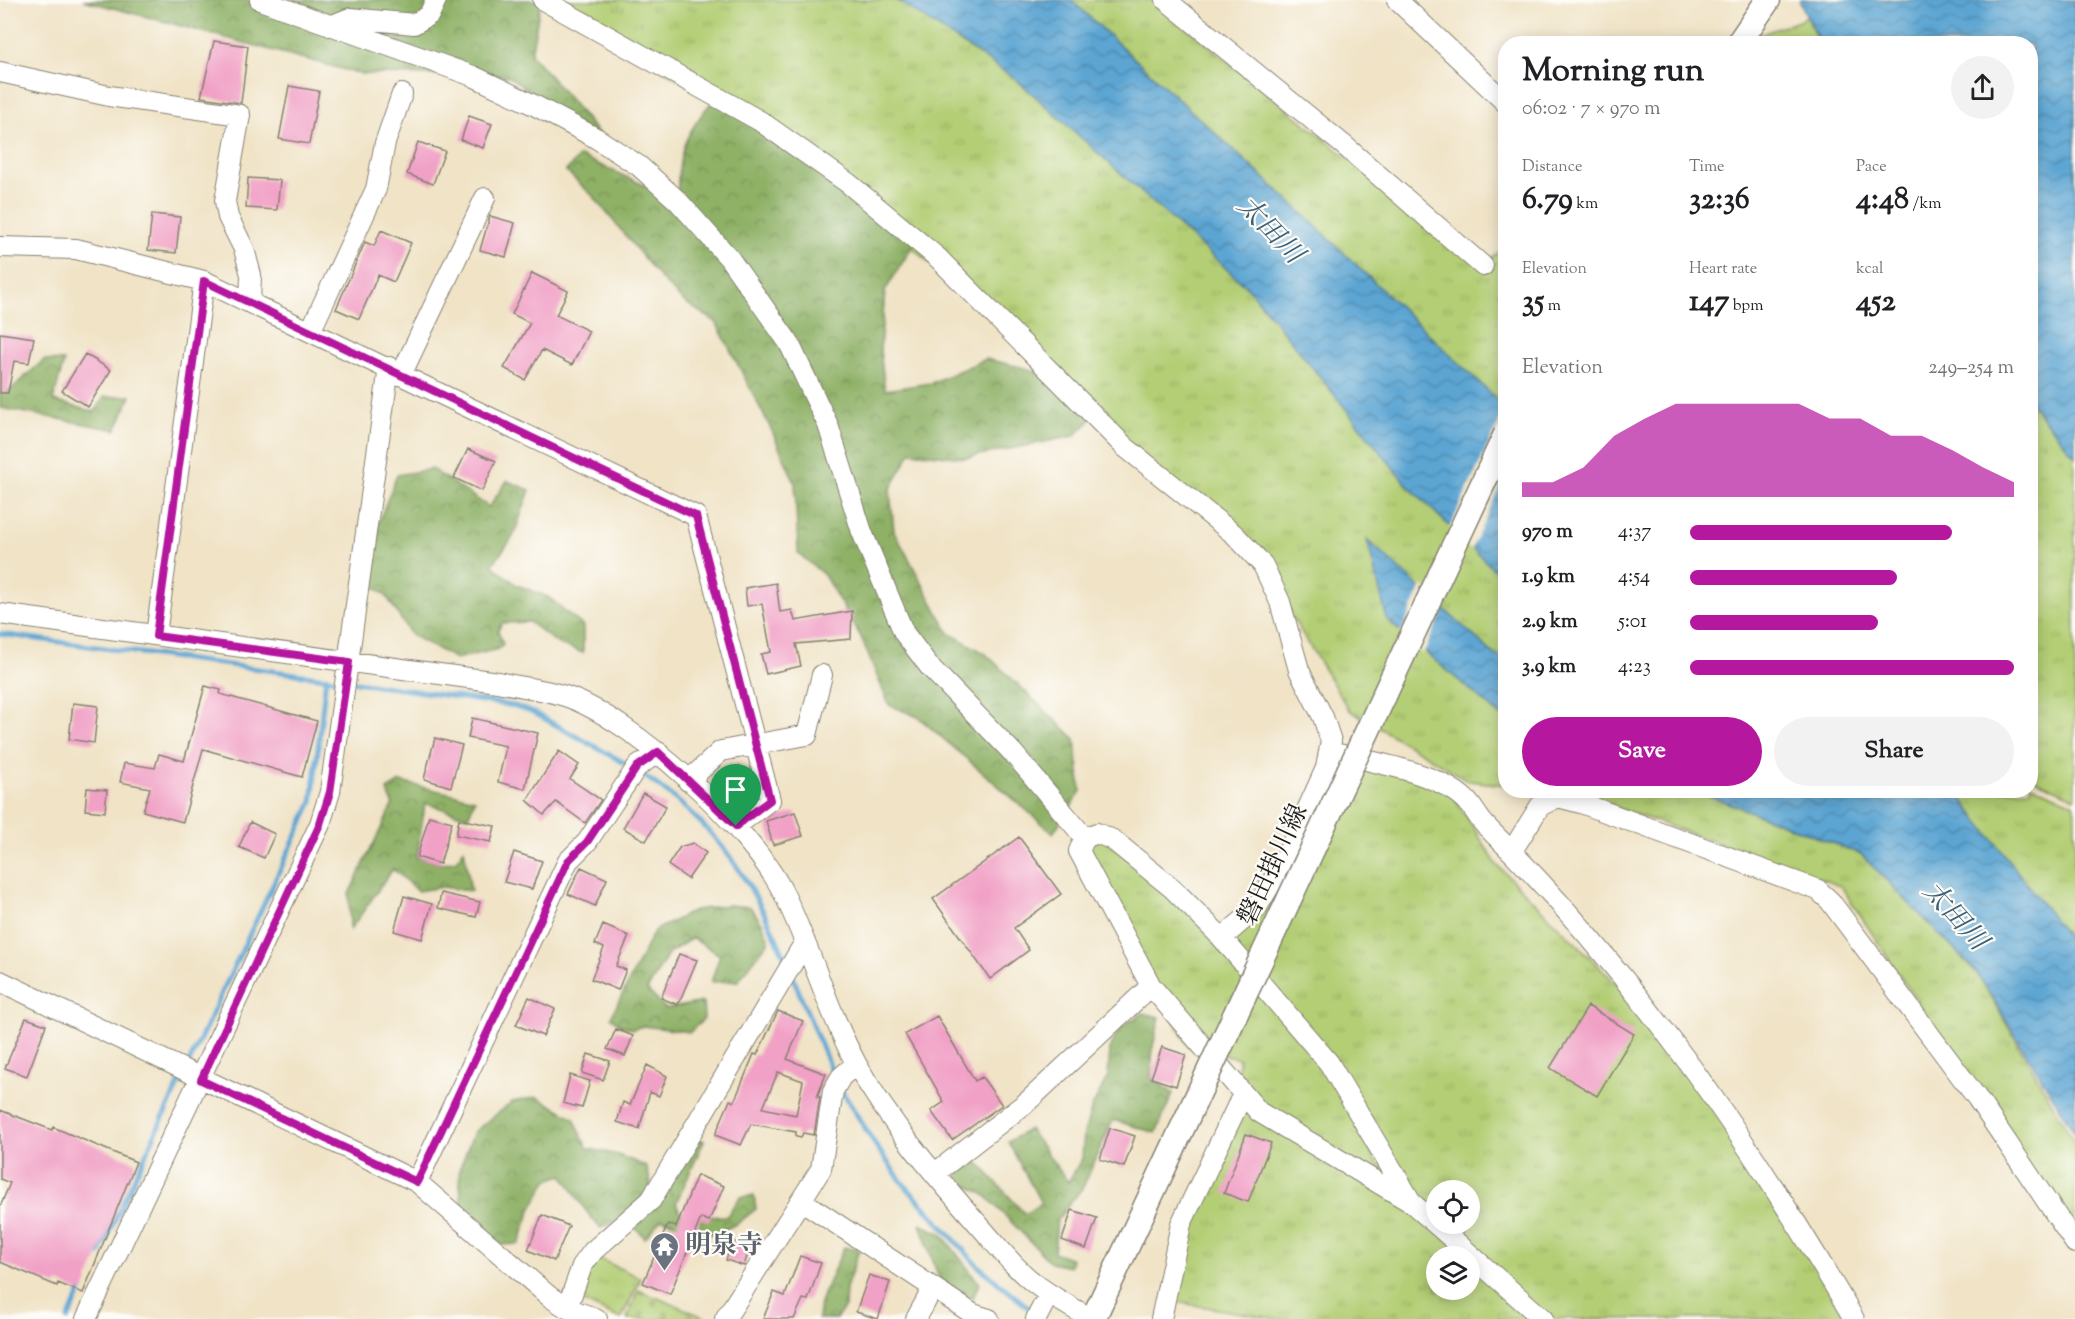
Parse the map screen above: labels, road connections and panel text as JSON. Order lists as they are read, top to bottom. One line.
{"streets":{"main road":["磐田掛川線"]},"water":["太田川"],"places":{"temple":["明泉寺"]},"page":{"heading":["Morning run","06:02 · 7 × 970 m"],"stats":[["Distance","6.79 km"],["Time","32:36"],["Pace","4:48 /km"],["Elevation","35 m"],["Heart rate","147 bpm"],["kcal","452"]],"chart":["Elevation","249–254 m"],"list":[{"name":"970 m","note":"4:37"},{"name":"1.9 km","note":"4:54"},{"name":"2.9 km","note":"5:01"},{"name":"3.9 km","note":"4:23"}],"buttons":["Save","Share"]}}
